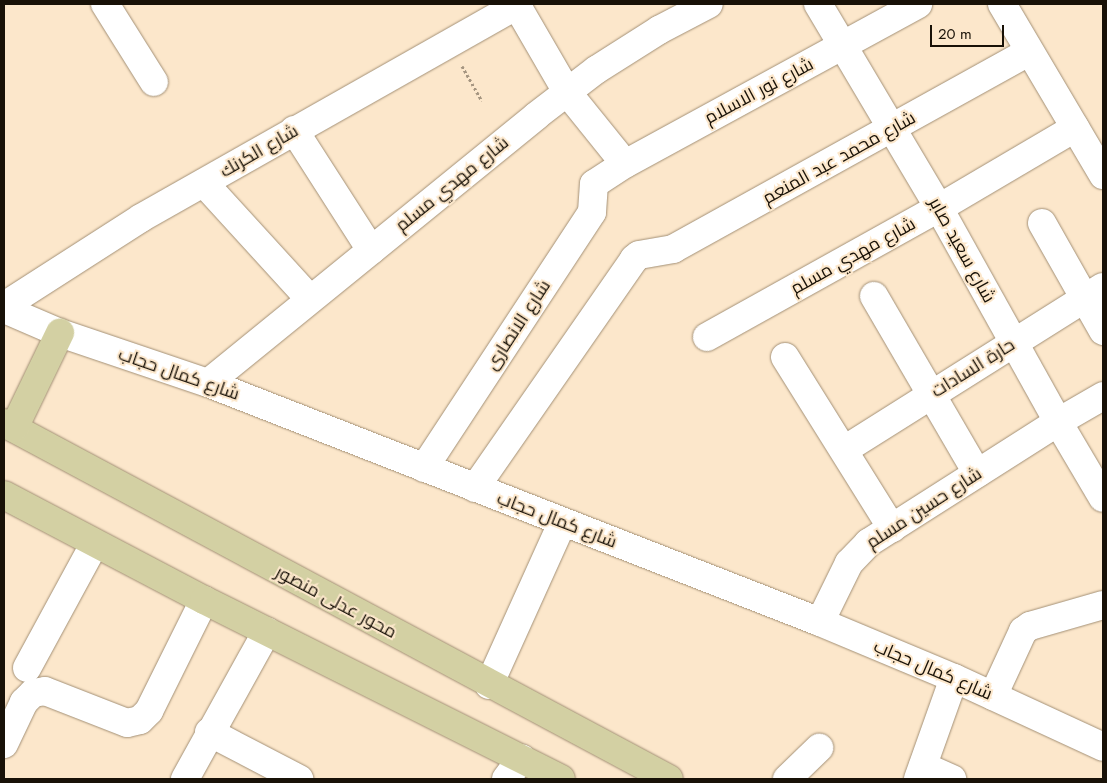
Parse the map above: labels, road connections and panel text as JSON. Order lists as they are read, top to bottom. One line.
{"streets":{"main road":["محور عدلى منصور"],"street":["شارع نور الاسلام","شارع الكرنك","شارع محمد عبد المنعم","شارع مهدي مسلم","شارع سعيد صابر","شارع الانصارى","حارة السادات","شارع كمال حجاب","شارع حسين مسلم"]},"crossings":[["شارع نور الاسلام","شارع سعيد صابر"],["شارع نور الاسلام","شارع الانصارى"],["شارع الكرنك","شارع كمال حجاب"],["شارع محمد عبد المنعم","شارع سعيد صابر"],["شارع محمد عبد المنعم","شارع كمال حجاب"],["شارع مهدي مسلم","شارع سعيد صابر"],["شارع مهدي مسلم","شارع كمال حجاب"],["شارع سعيد صابر","حارة السادات"],["شارع سعيد صابر","شارع حسين مسلم"],["شارع الانصارى","شارع كمال حجاب"],["شارع كمال حجاب","شارع حسين مسلم"]],"scale_bar":"20 m"}
